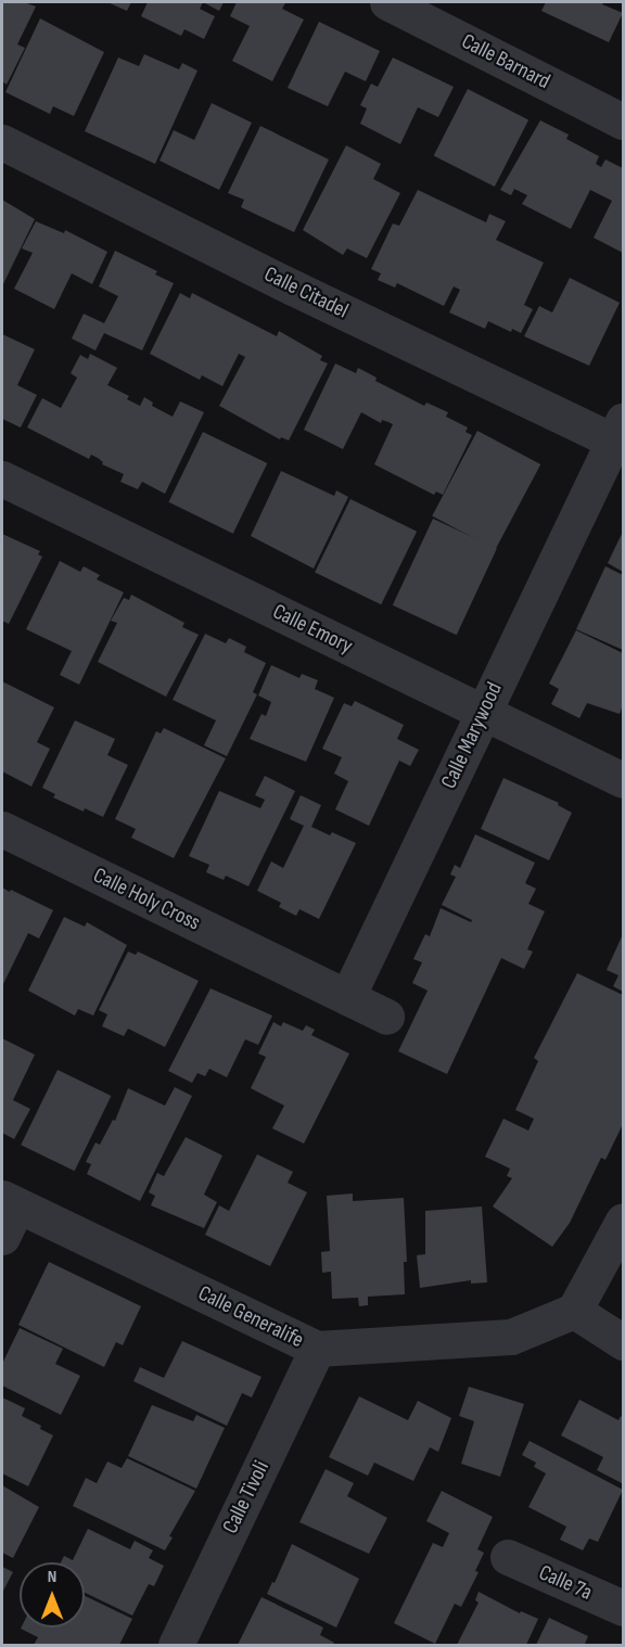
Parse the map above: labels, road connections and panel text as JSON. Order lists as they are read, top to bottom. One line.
{"streets":{"street":["Calle Barnard","Calle Citadel","Calle Emory","Calle Marywood","Calle Holy Cross","Calle Generalife","Calle Tivoli","Calle 7a"]},"crossings":[["Calle Citadel","Calle Marywood"],["Calle Emory","Calle Marywood"],["Calle Marywood","Calle Holy Cross"],["Calle Generalife","Calle Tivoli"]],"north":"top"}
